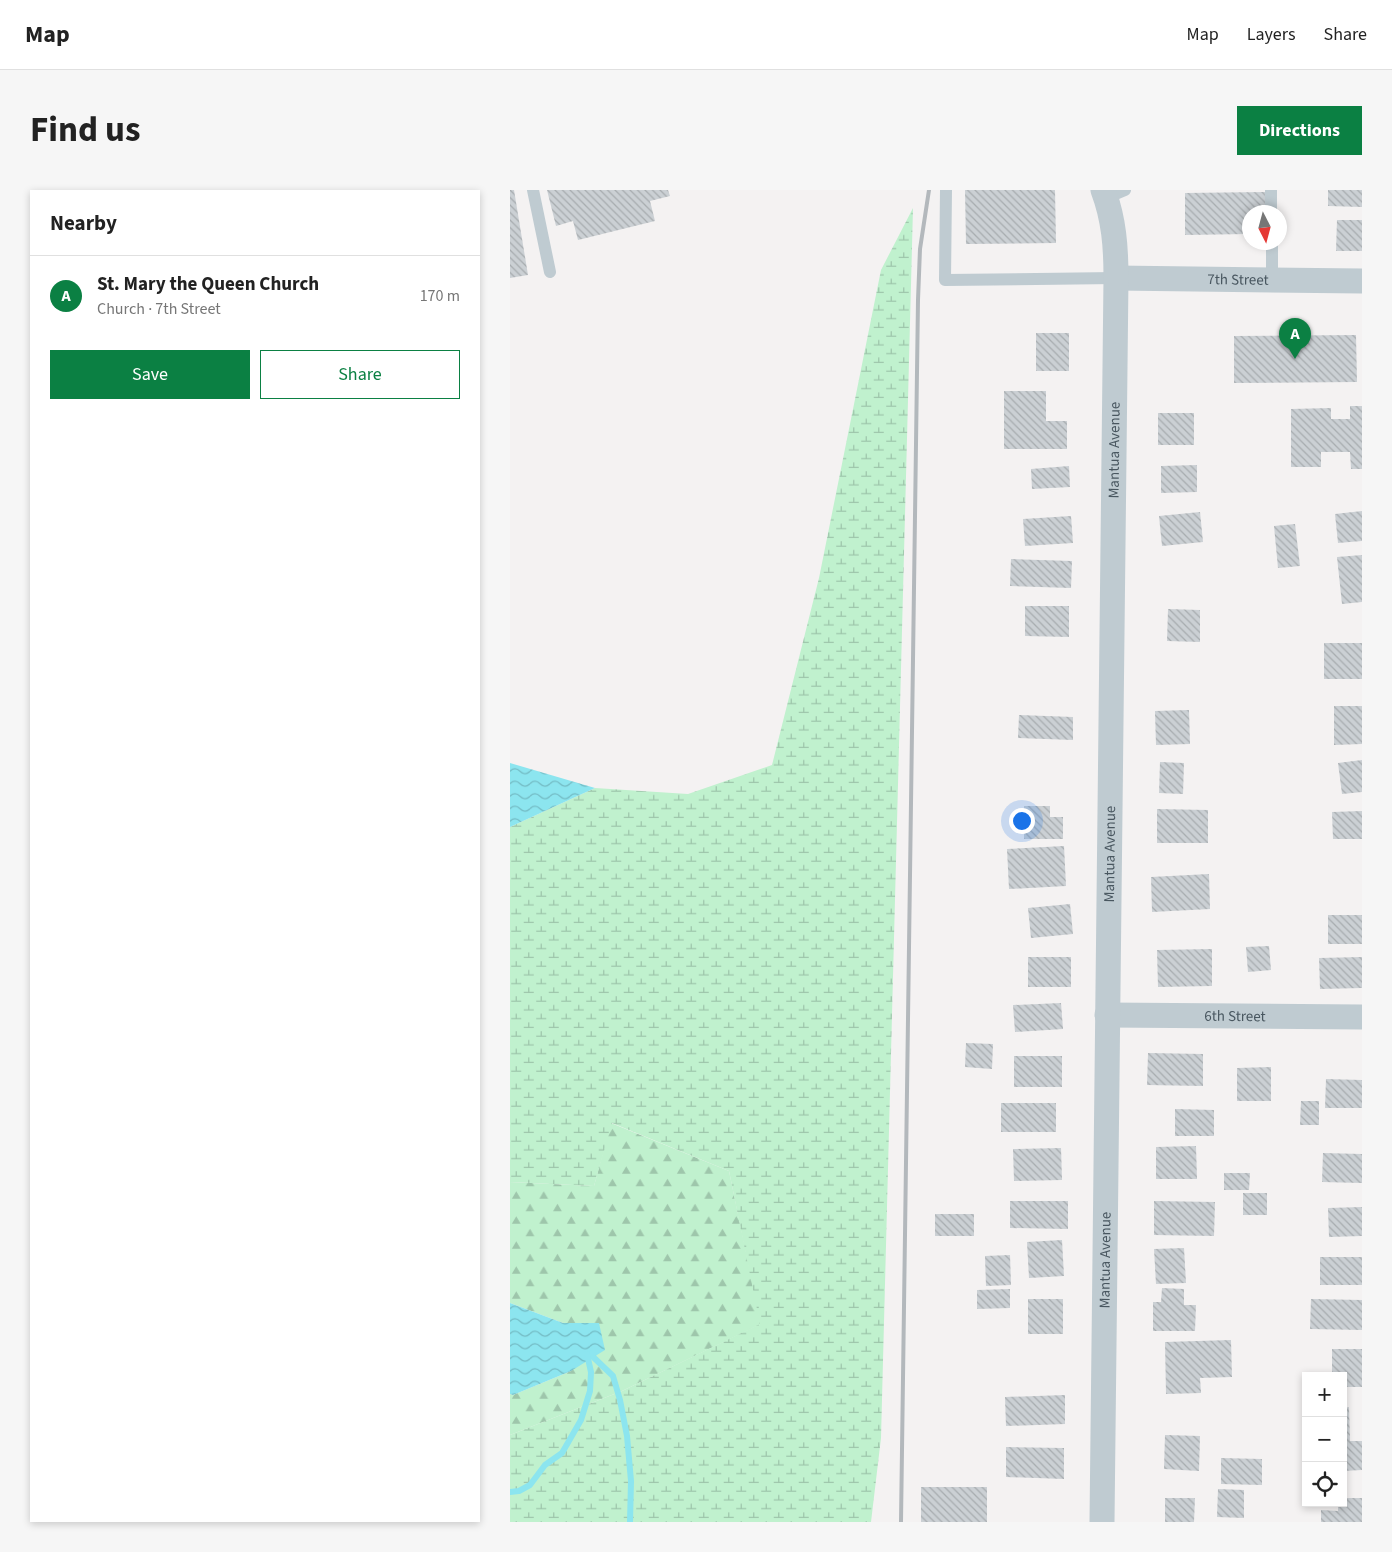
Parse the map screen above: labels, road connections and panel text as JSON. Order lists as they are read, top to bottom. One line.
{"streets":{"street":["7th Street","Mantua Avenue","6th Street"]},"crossings":[["7th Street","Mantua Avenue"],["Mantua Avenue","6th Street"]],"north":"bottom","page":{"header":"Map","nav":["Map","Layers","Share"],"title":"Find us","buttons":["Directions",["Save","Share"]],"heading":"Nearby","list":[{"mark":"A","name":"St. Mary the Queen Church","note":"Church · 7th Street","value":"170 m"}],"pins":"A","map_buttons":["+","−"]}}
